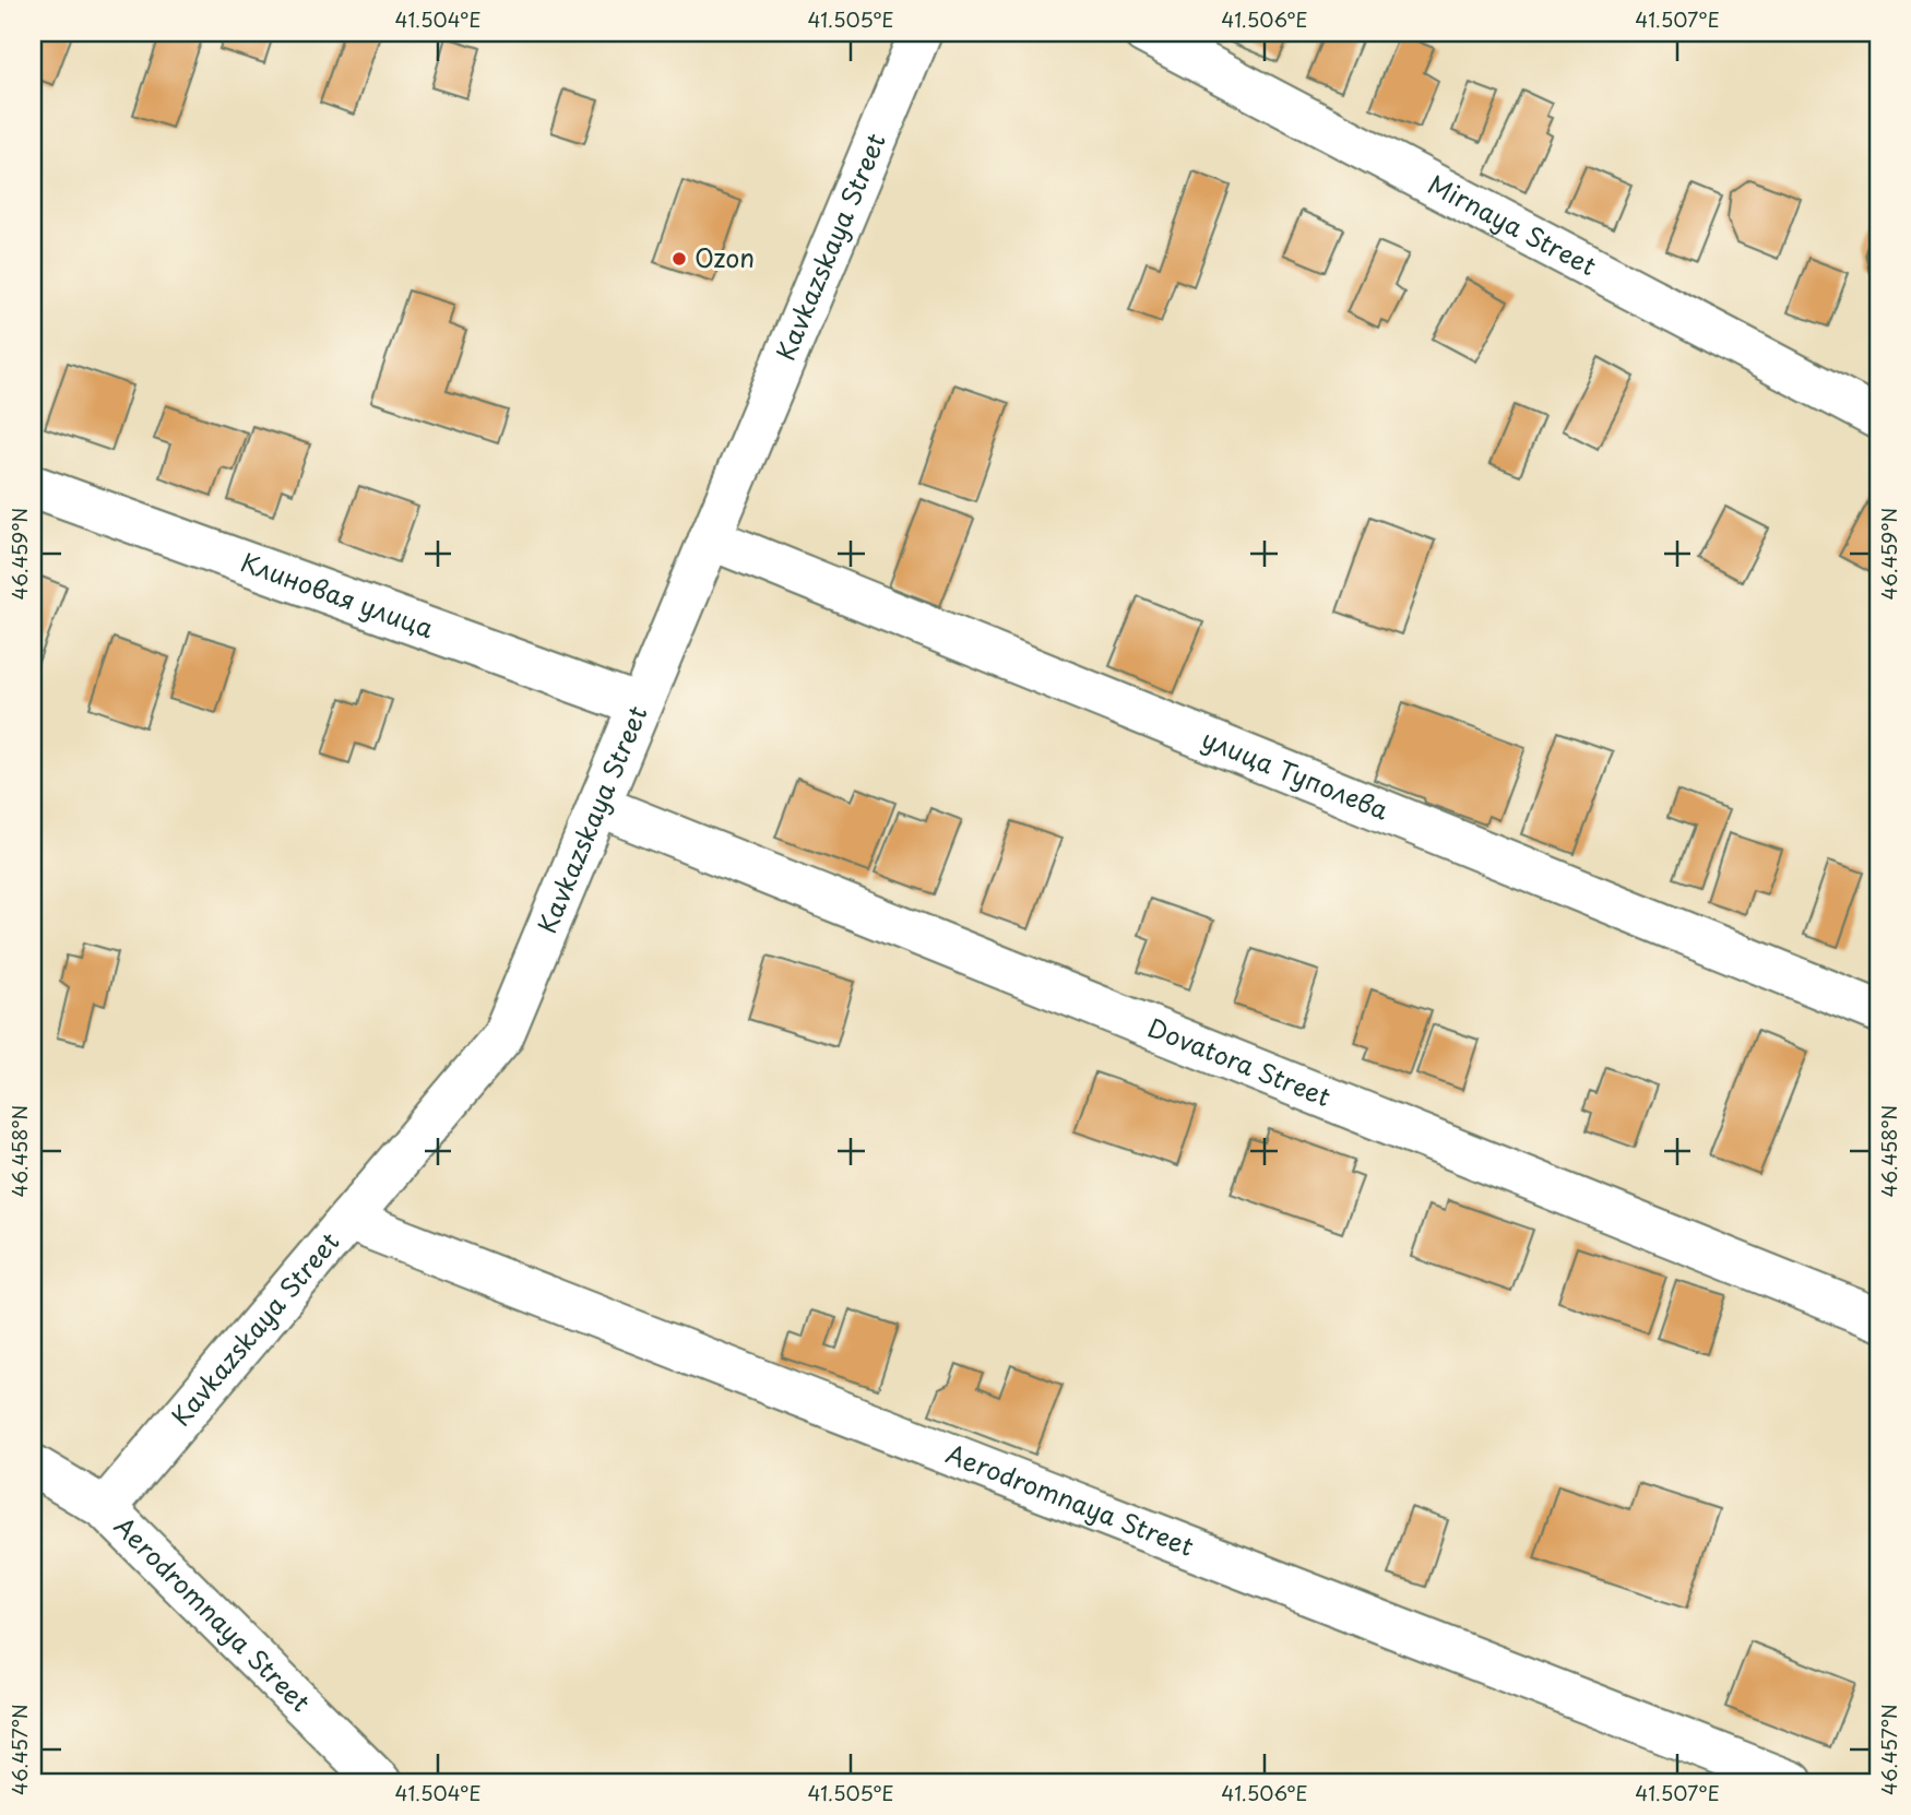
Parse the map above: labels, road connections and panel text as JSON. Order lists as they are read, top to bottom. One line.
{"streets":{"street":["Mirnaya Street","Kavkazskaya Street","Клиновая улица","улица Туполева","Dovatora Street","Aerodromnaya Street"]},"crossings":[["Kavkazskaya Street","Клиновая улица"],["Kavkazskaya Street","улица Туполева"],["Kavkazskaya Street","Dovatora Street"],["Kavkazskaya Street","Aerodromnaya Street"]],"places":["Ozon"],"coordinates":["41.504°E","41.505°E","41.506°E","41.507°E","46.459°N","46.458°N","46.457°N"]}
